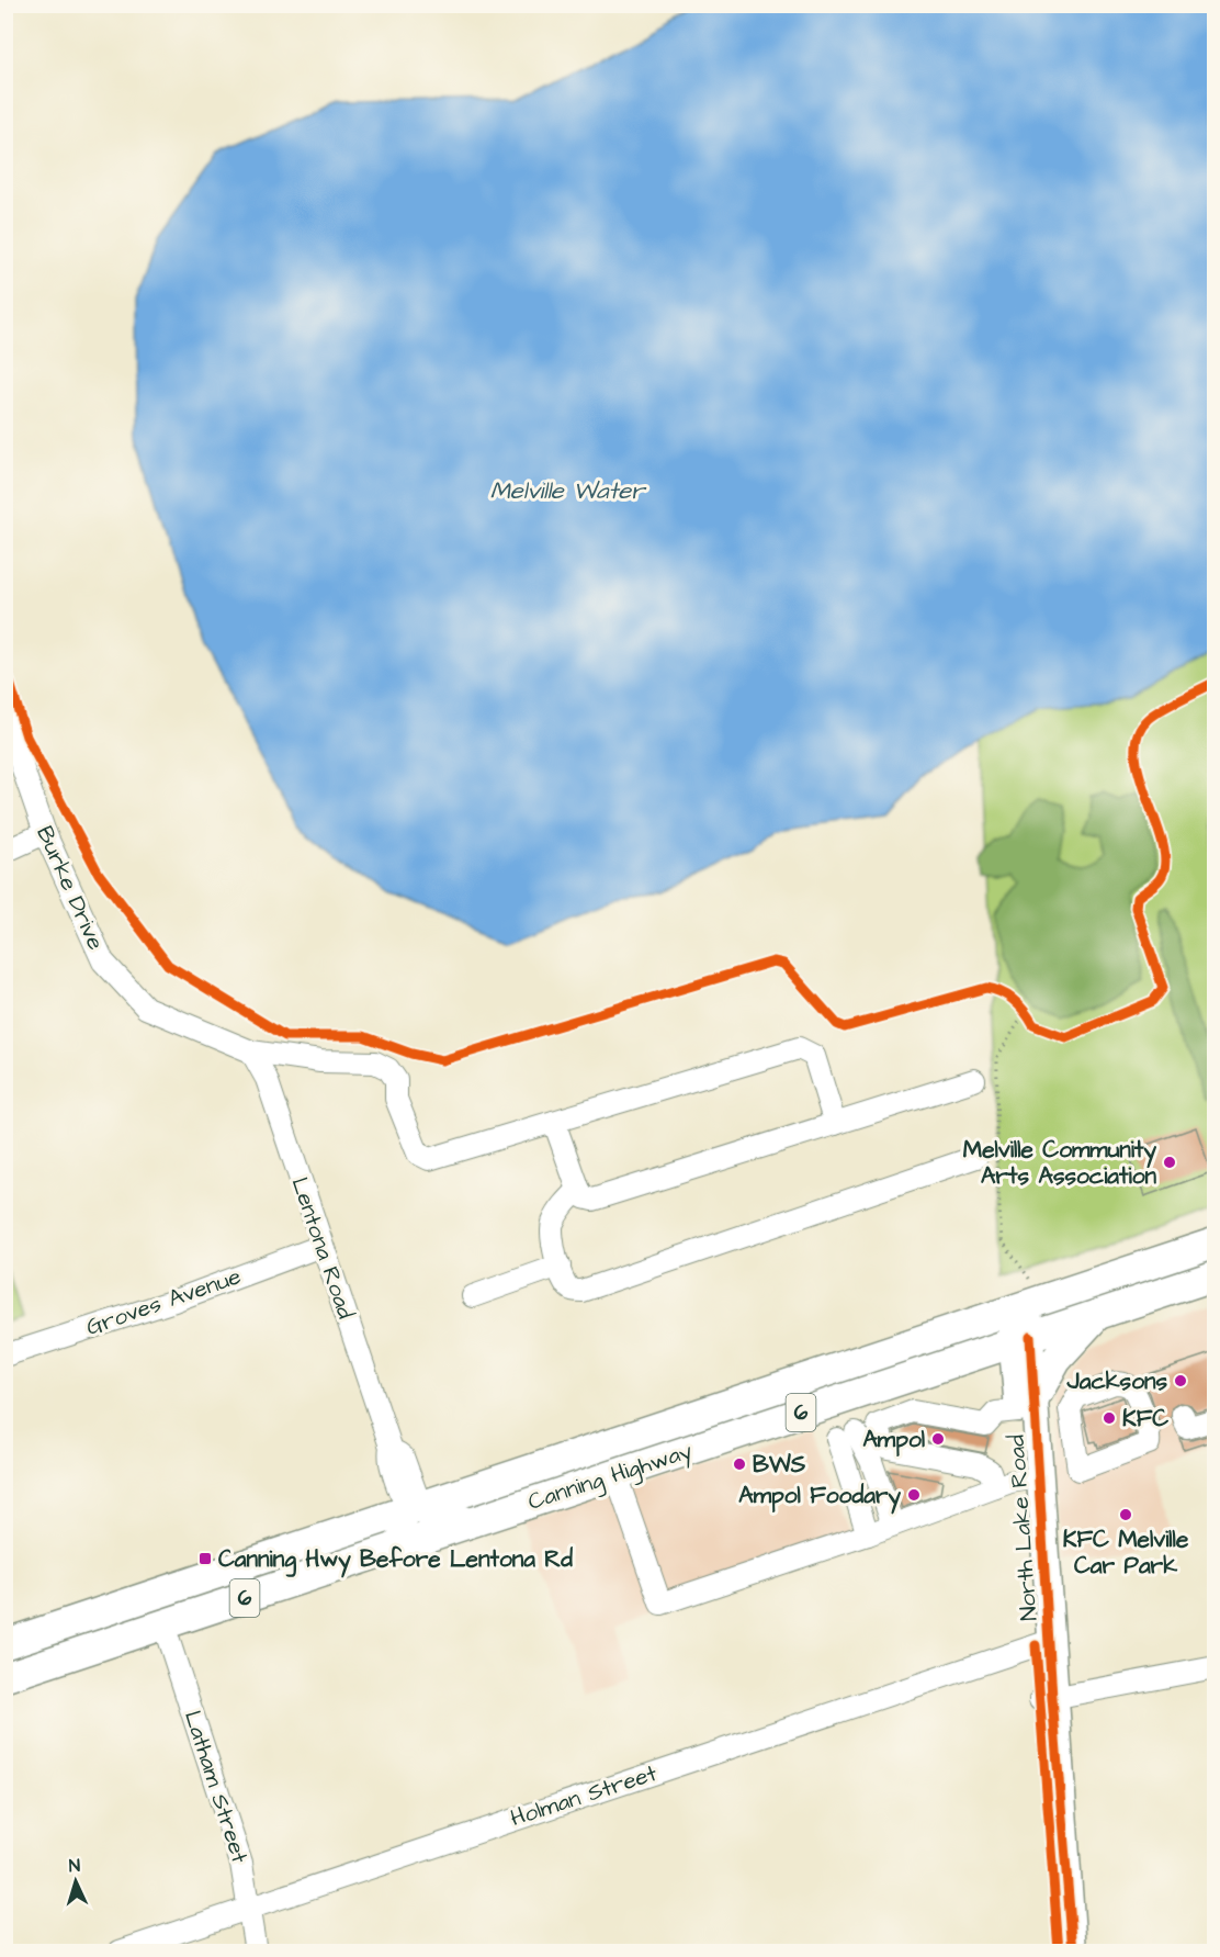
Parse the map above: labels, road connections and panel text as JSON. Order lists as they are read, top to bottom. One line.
{"streets":{"highway":["6","Canning Highway"],"main road":["North Lake Road"],"street":["Burke Drive","Lentona Road","Groves Avenue","Latham Street","Holman Street"]},"crossings":[["Burke Drive","Lentona Road"],["Lentona Road","Groves Avenue"],["Lentona Road","Canning Highway"],["Canning Highway","North Lake Road"],["Canning Highway","Latham Street"],["North Lake Road","Holman Street"],["Latham Street","Holman Street"]],"water":["Melville Water"],"places":{"other":["Melville Community Arts Association","Jacksons","KFC","Ampol","BWS","Ampol Foodary","KFC Melville Car Park"],"transit":["Canning Hwy Before Lentona Rd"]},"north":"top"}
